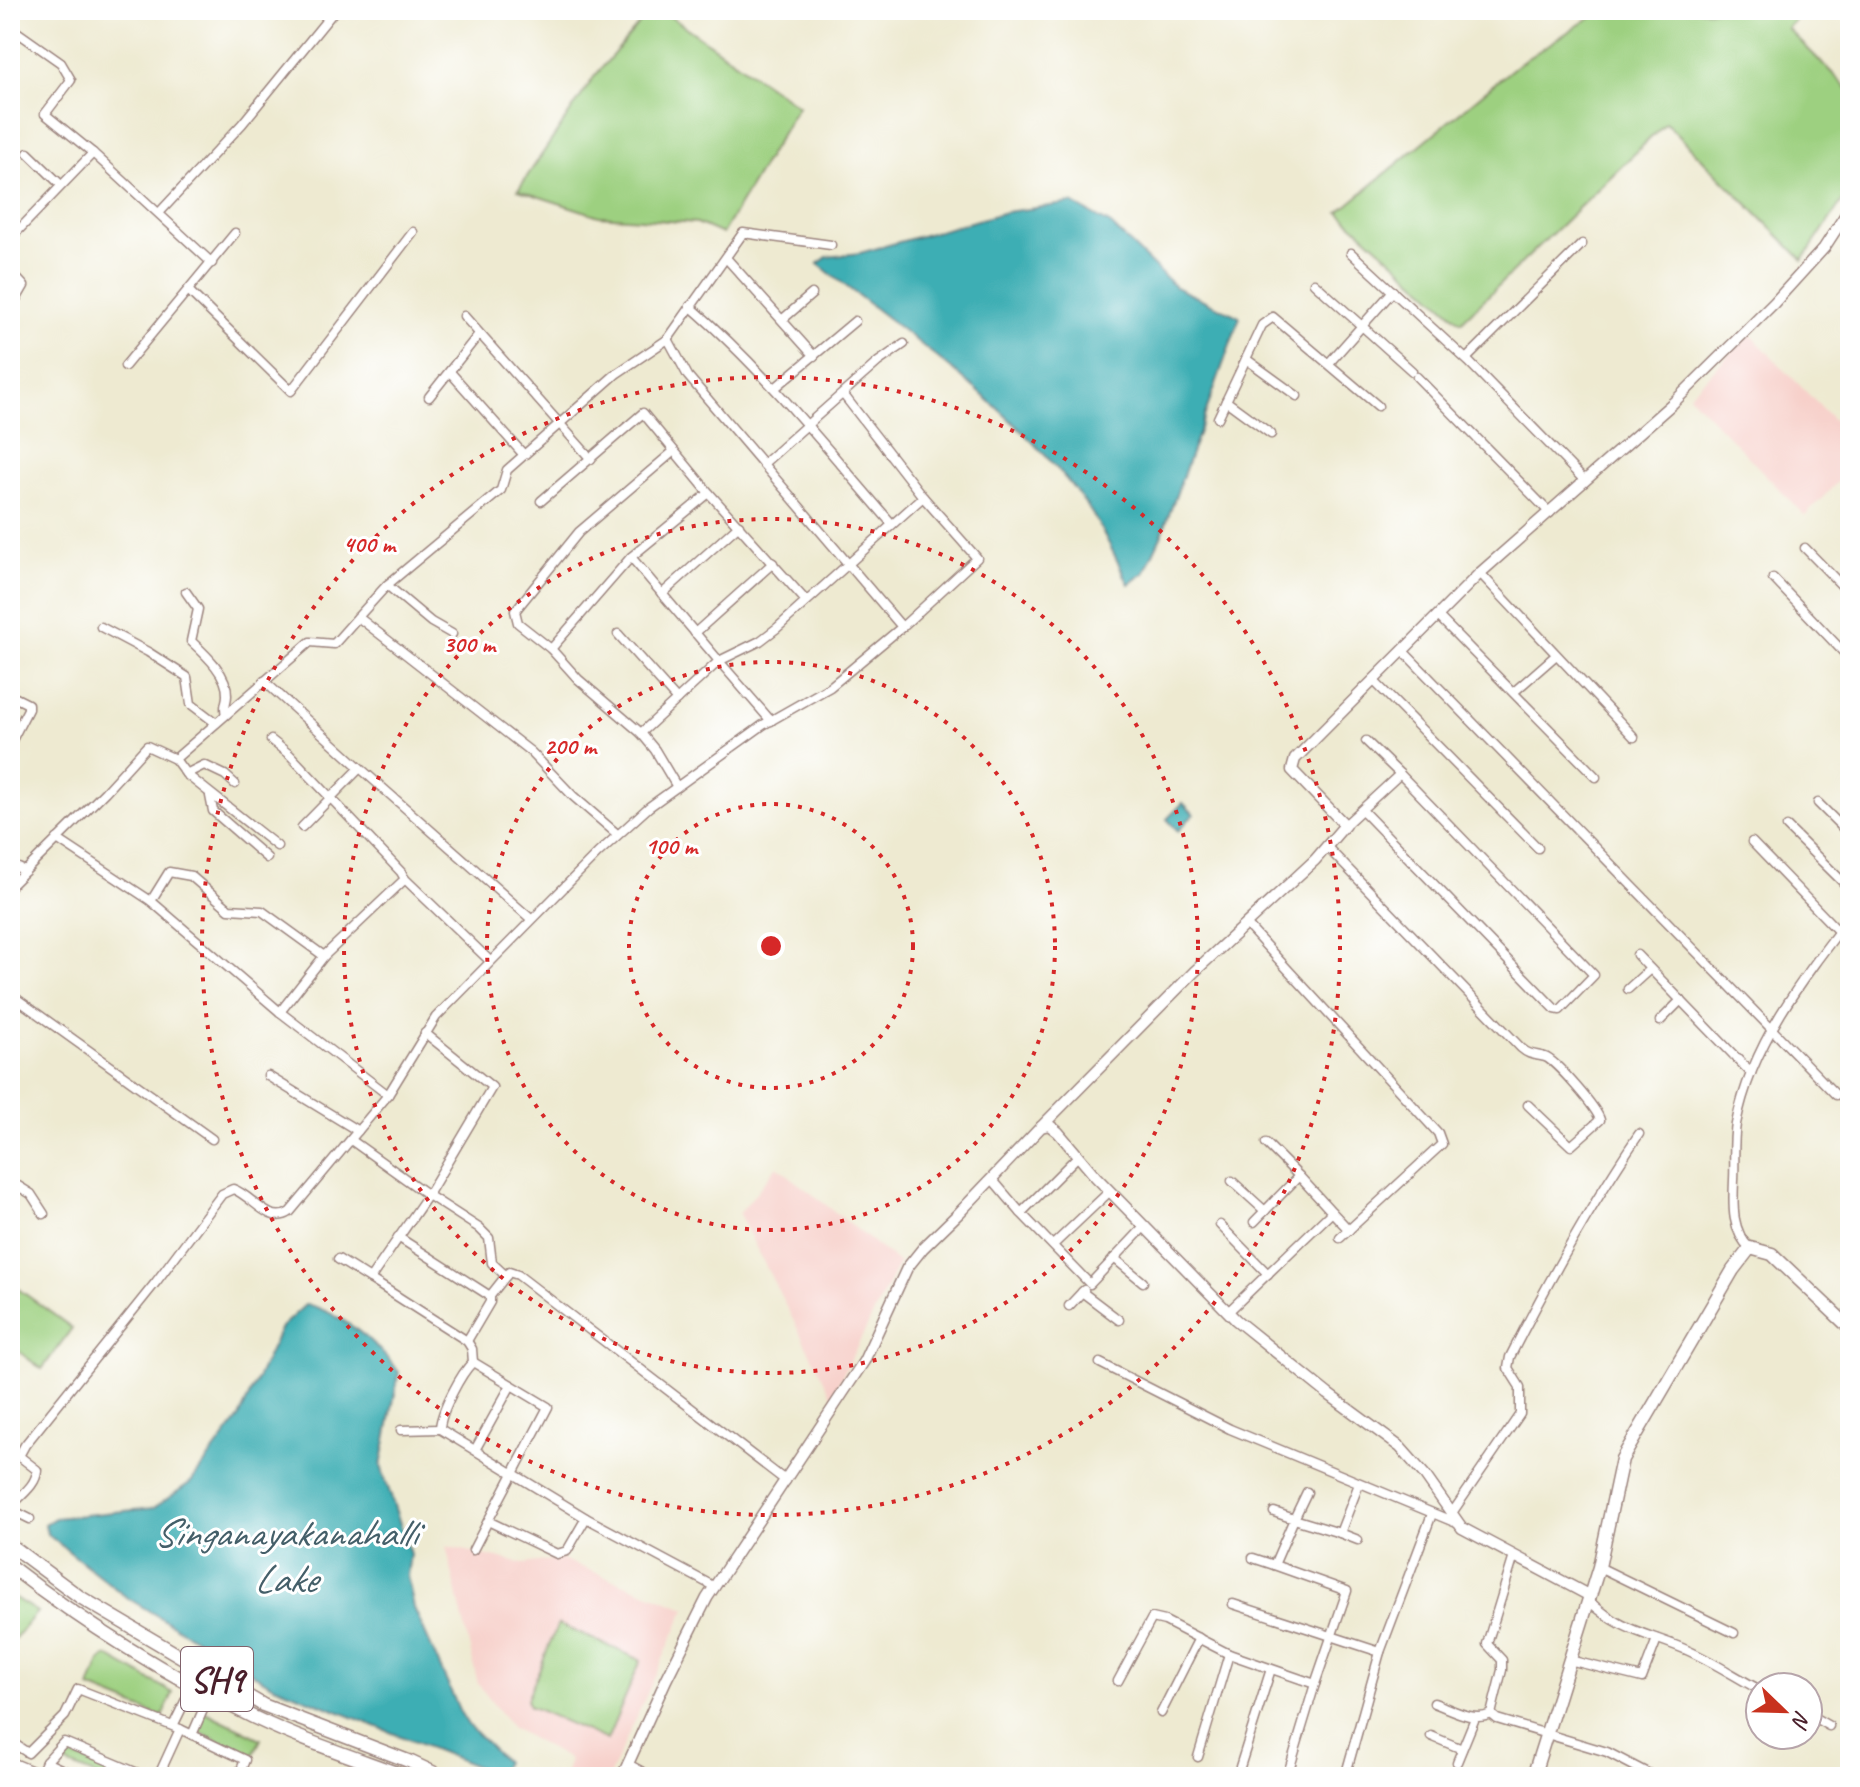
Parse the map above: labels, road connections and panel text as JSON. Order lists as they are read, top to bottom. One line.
{"streets":{"main road":["SH9"]},"water":["Singanayakanahalli Lake"],"north":"bottom right","rings":["400 m","300 m","200 m","100 m"]}
